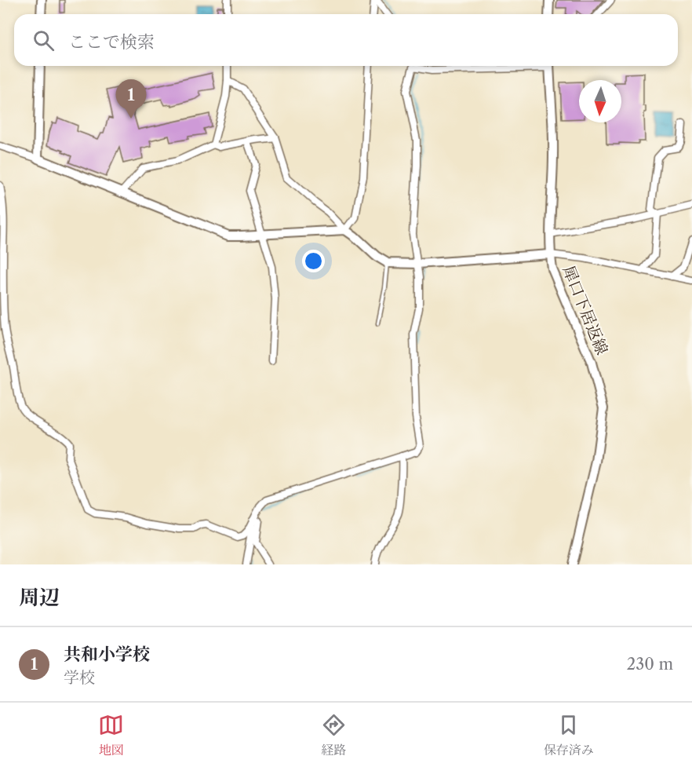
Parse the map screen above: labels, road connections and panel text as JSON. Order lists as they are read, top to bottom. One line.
{"streets":{"street":["犀口下居返線"]},"north":"bottom","page":{"search":"ここで検索","pins":"1","heading":"周辺","list":[{"mark":"1","name":"共和小学校","note":"学校","value":"230 m"}],"nav":["地図","経路","保存済み"]}}
